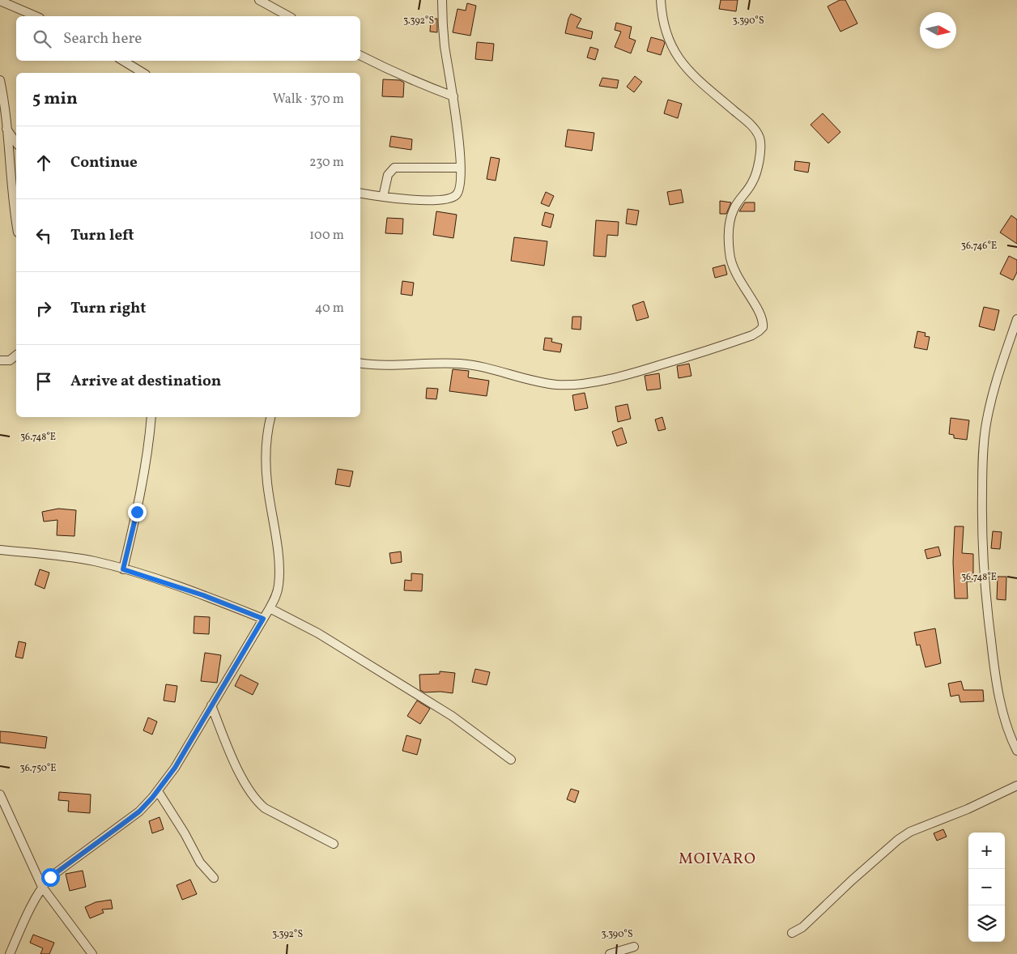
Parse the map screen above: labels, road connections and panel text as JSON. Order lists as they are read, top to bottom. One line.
{"districts":["MOIVARO"],"north":"right","page":{"search":"Search here","heading":["5 min","Walk · 370 m"],"list":[["Continue","230 m"],["Turn left","100 m"],["Turn right","40 m"],"Arrive at destination"],"map_buttons":["+","−"]},"coordinates":["3.392°S","3.390°S","36.746°E","36.748°E","36.750°E"]}
